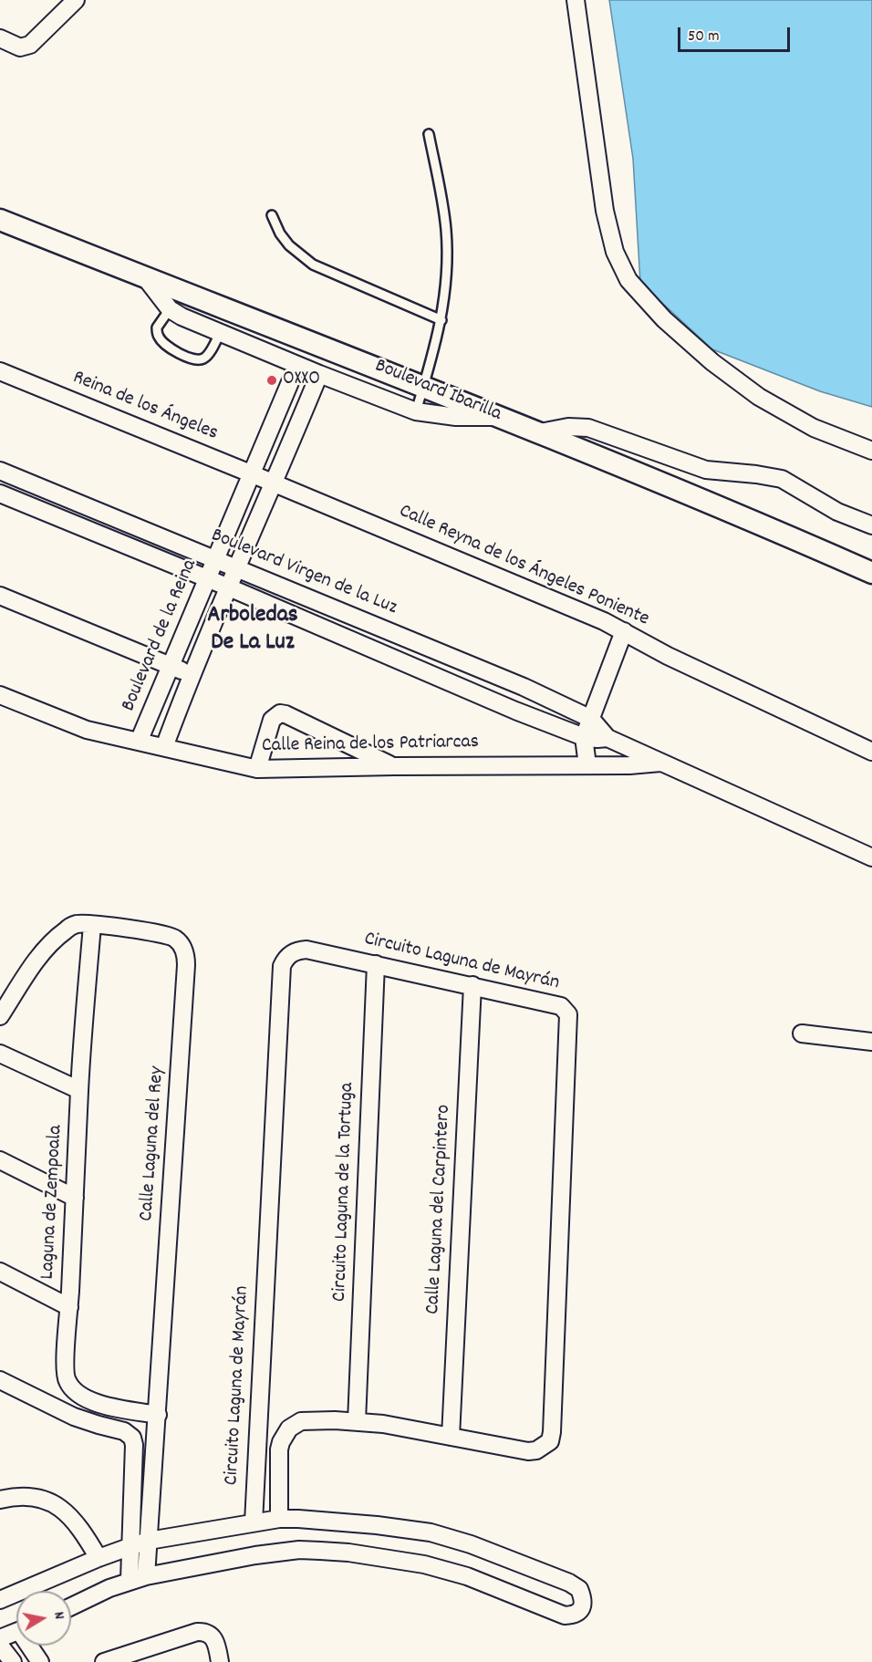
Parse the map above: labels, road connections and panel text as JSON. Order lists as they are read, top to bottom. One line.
{"streets":{"street":["Boulevard Ibarilla","Reina de los Ángeles","Calle Reyna de los Ángeles Poniente","Boulevard Virgen de la Luz","Boulevard de la Reina","Calle Reina de los Patriarcas","Circuito Laguna de Mayrán","Calle Laguna del Rey","Circuito Laguna de la Tortuga","Laguna de Zempoala","Calle Laguna del Carpintero"]},"crossings":[["Reina de los Ángeles","Calle Reyna de los Ángeles Poniente"],["Reina de los Ángeles","Boulevard de la Reina"],["Boulevard Virgen de la Luz","Boulevard de la Reina"],["Boulevard de la Reina","Calle Reina de los Patriarcas"],["Circuito Laguna de Mayrán","Circuito Laguna de la Tortuga"],["Circuito Laguna de Mayrán","Calle Laguna del Carpintero"],["Calle Laguna del Rey","Laguna de Zempoala"]],"districts":["Arboledas De La Luz"],"places":["OXXO"],"scale_bar":"50 m","north":"right"}
